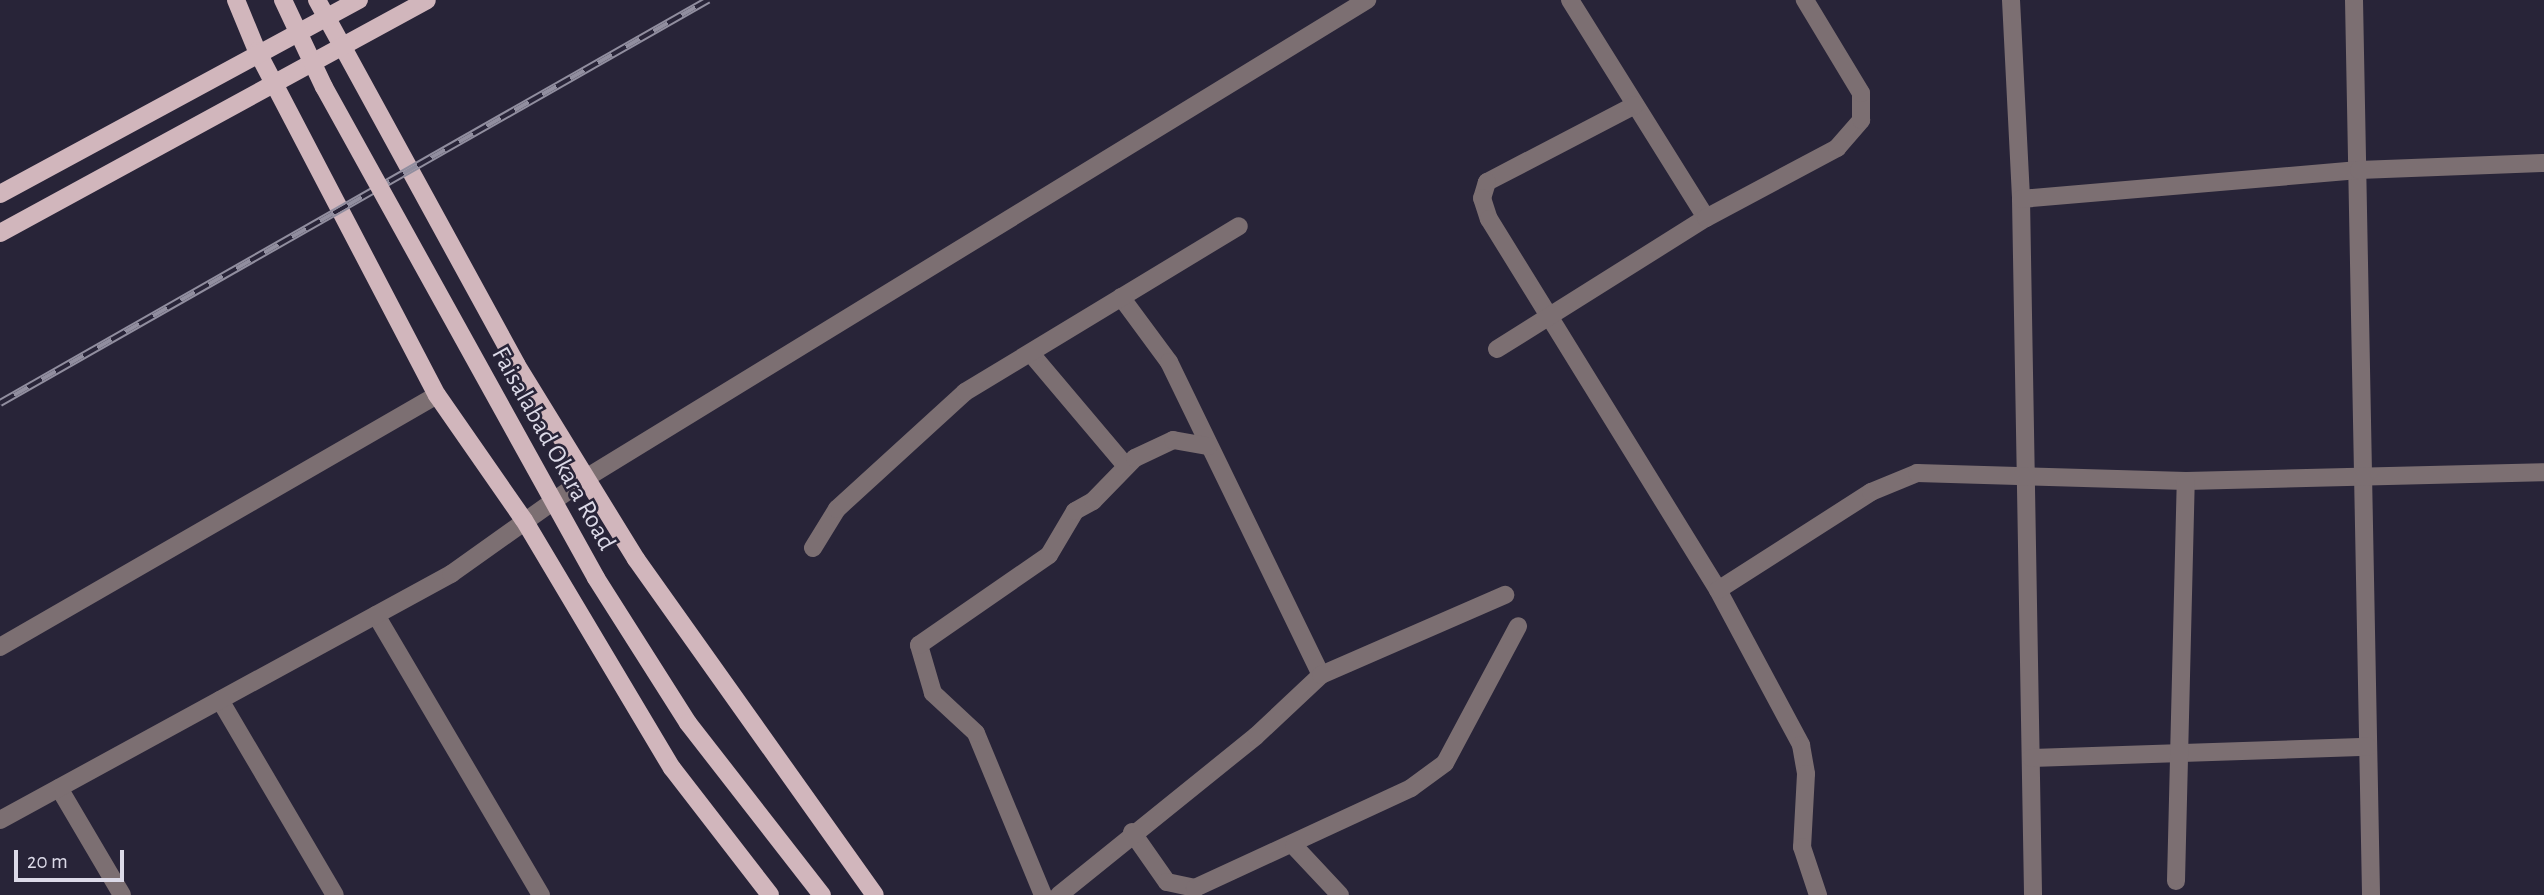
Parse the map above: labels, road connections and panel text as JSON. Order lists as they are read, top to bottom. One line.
{"streets":{"main road":["Faisalabad Okara Road"]},"scale_bar":"20 m"}
